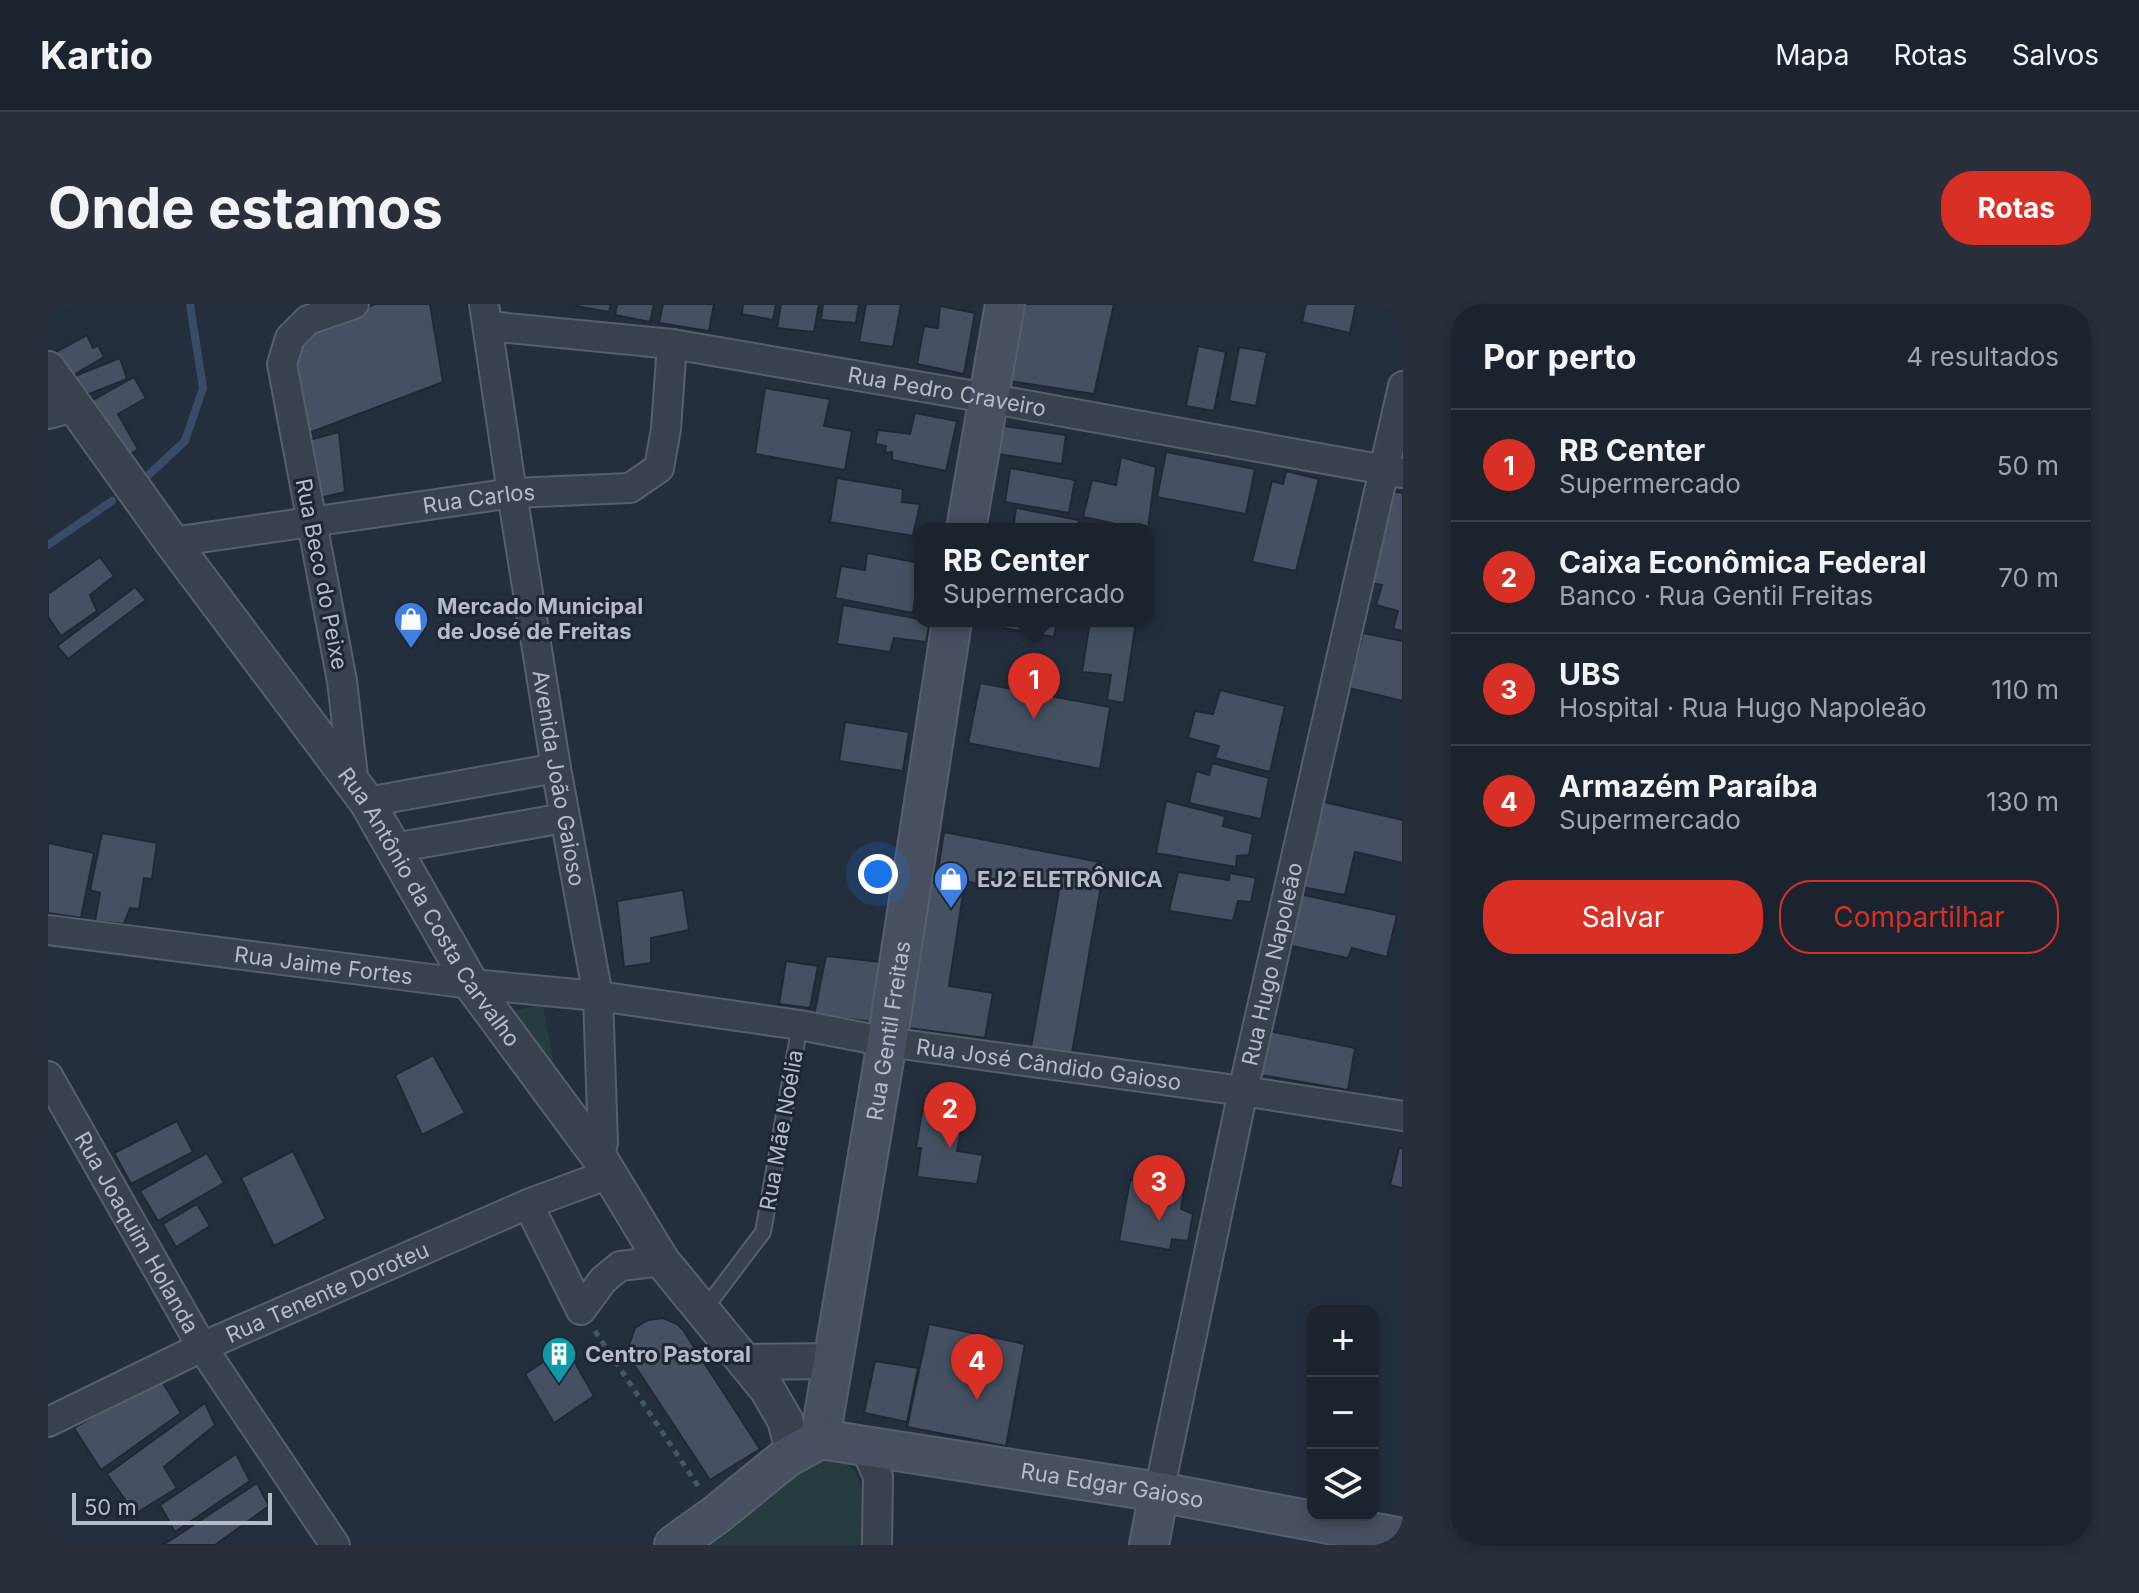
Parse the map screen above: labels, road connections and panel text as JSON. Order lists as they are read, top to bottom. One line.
{"streets":{"main road":["Rua Hugo Napoleão","Rua Gentil Freitas","Rua Edgar Gaioso"],"street":["Rua Pedro Craveiro","Rua Carlos","Rua Beco do Peixe","Avenida João Gaioso","Rua Antônio da Costa Carvalho","Rua Jaime Fortes","Rua José Cândido Gaioso","Rua Joaquim Holanda","Rua Tenente Doroteu"],"lane":["Rua Mãe Noélia"]},"crossings":[["Rua Pedro Craveiro","Rua Carlos"],["Rua Pedro Craveiro","Avenida João Gaioso"],["Rua Pedro Craveiro","Rua Hugo Napoleão"],["Rua Carlos","Rua Beco do Peixe"],["Rua Carlos","Avenida João Gaioso"],["Rua Carlos","Rua Antônio da Costa Carvalho"],["Rua Beco do Peixe","Rua Antônio da Costa Carvalho"],["Avenida João Gaioso","Rua Antônio da Costa Carvalho"],["Avenida João Gaioso","Rua Jaime Fortes"],["Avenida João Gaioso","Rua José Cândido Gaioso"],["Avenida João Gaioso","Rua Tenente Doroteu"],["Rua Antônio da Costa Carvalho","Rua Jaime Fortes"],["Rua Antônio da Costa Carvalho","Rua Gentil Freitas"],["Rua Antônio da Costa Carvalho","Rua Mãe Noélia"],["Rua Antônio da Costa Carvalho","Rua Tenente Doroteu"],["Rua Antônio da Costa Carvalho","Rua Edgar Gaioso"],["Rua Hugo Napoleão","Rua José Cândido Gaioso"],["Rua Hugo Napoleão","Rua Edgar Gaioso"],["Rua Jaime Fortes","Rua José Cândido Gaioso"],["Rua Gentil Freitas","Rua José Cândido Gaioso"],["Rua Gentil Freitas","Rua Edgar Gaioso"],["Rua José Cândido Gaioso","Rua Mãe Noélia"],["Rua Joaquim Holanda","Rua Tenente Doroteu"]],"places":{"shop":["Mercado Municipal de José de Freitas","EJ2 ELETRÔNICA"],"building":["Centro Pastoral"]},"scale_bar":"50 m","page":{"header":"Kartio","nav":["Mapa","Rotas","Salvos"],"buttons":["Rotas",["Salvar","Compartilhar"]],"title":"Onde estamos","heading":["Por perto","4 resultados"],"list":[{"mark":"1","name":"RB Center","note":"Supermercado","value":"50 m"},{"mark":"2","name":"Caixa Econômica Federal","note":"Banco · Rua Gentil Freitas","value":"70 m"},{"mark":"3","name":"UBS","note":"Hospital · Rua Hugo Napoleão","value":"110 m"},{"mark":"4","name":"Armazém Paraíba","note":"Supermercado","value":"130 m"}],"popup":["RB Center","Supermercado"],"pins":["1","2","3","4"],"map_buttons":["+","−"],"scale":"50 m"}}
